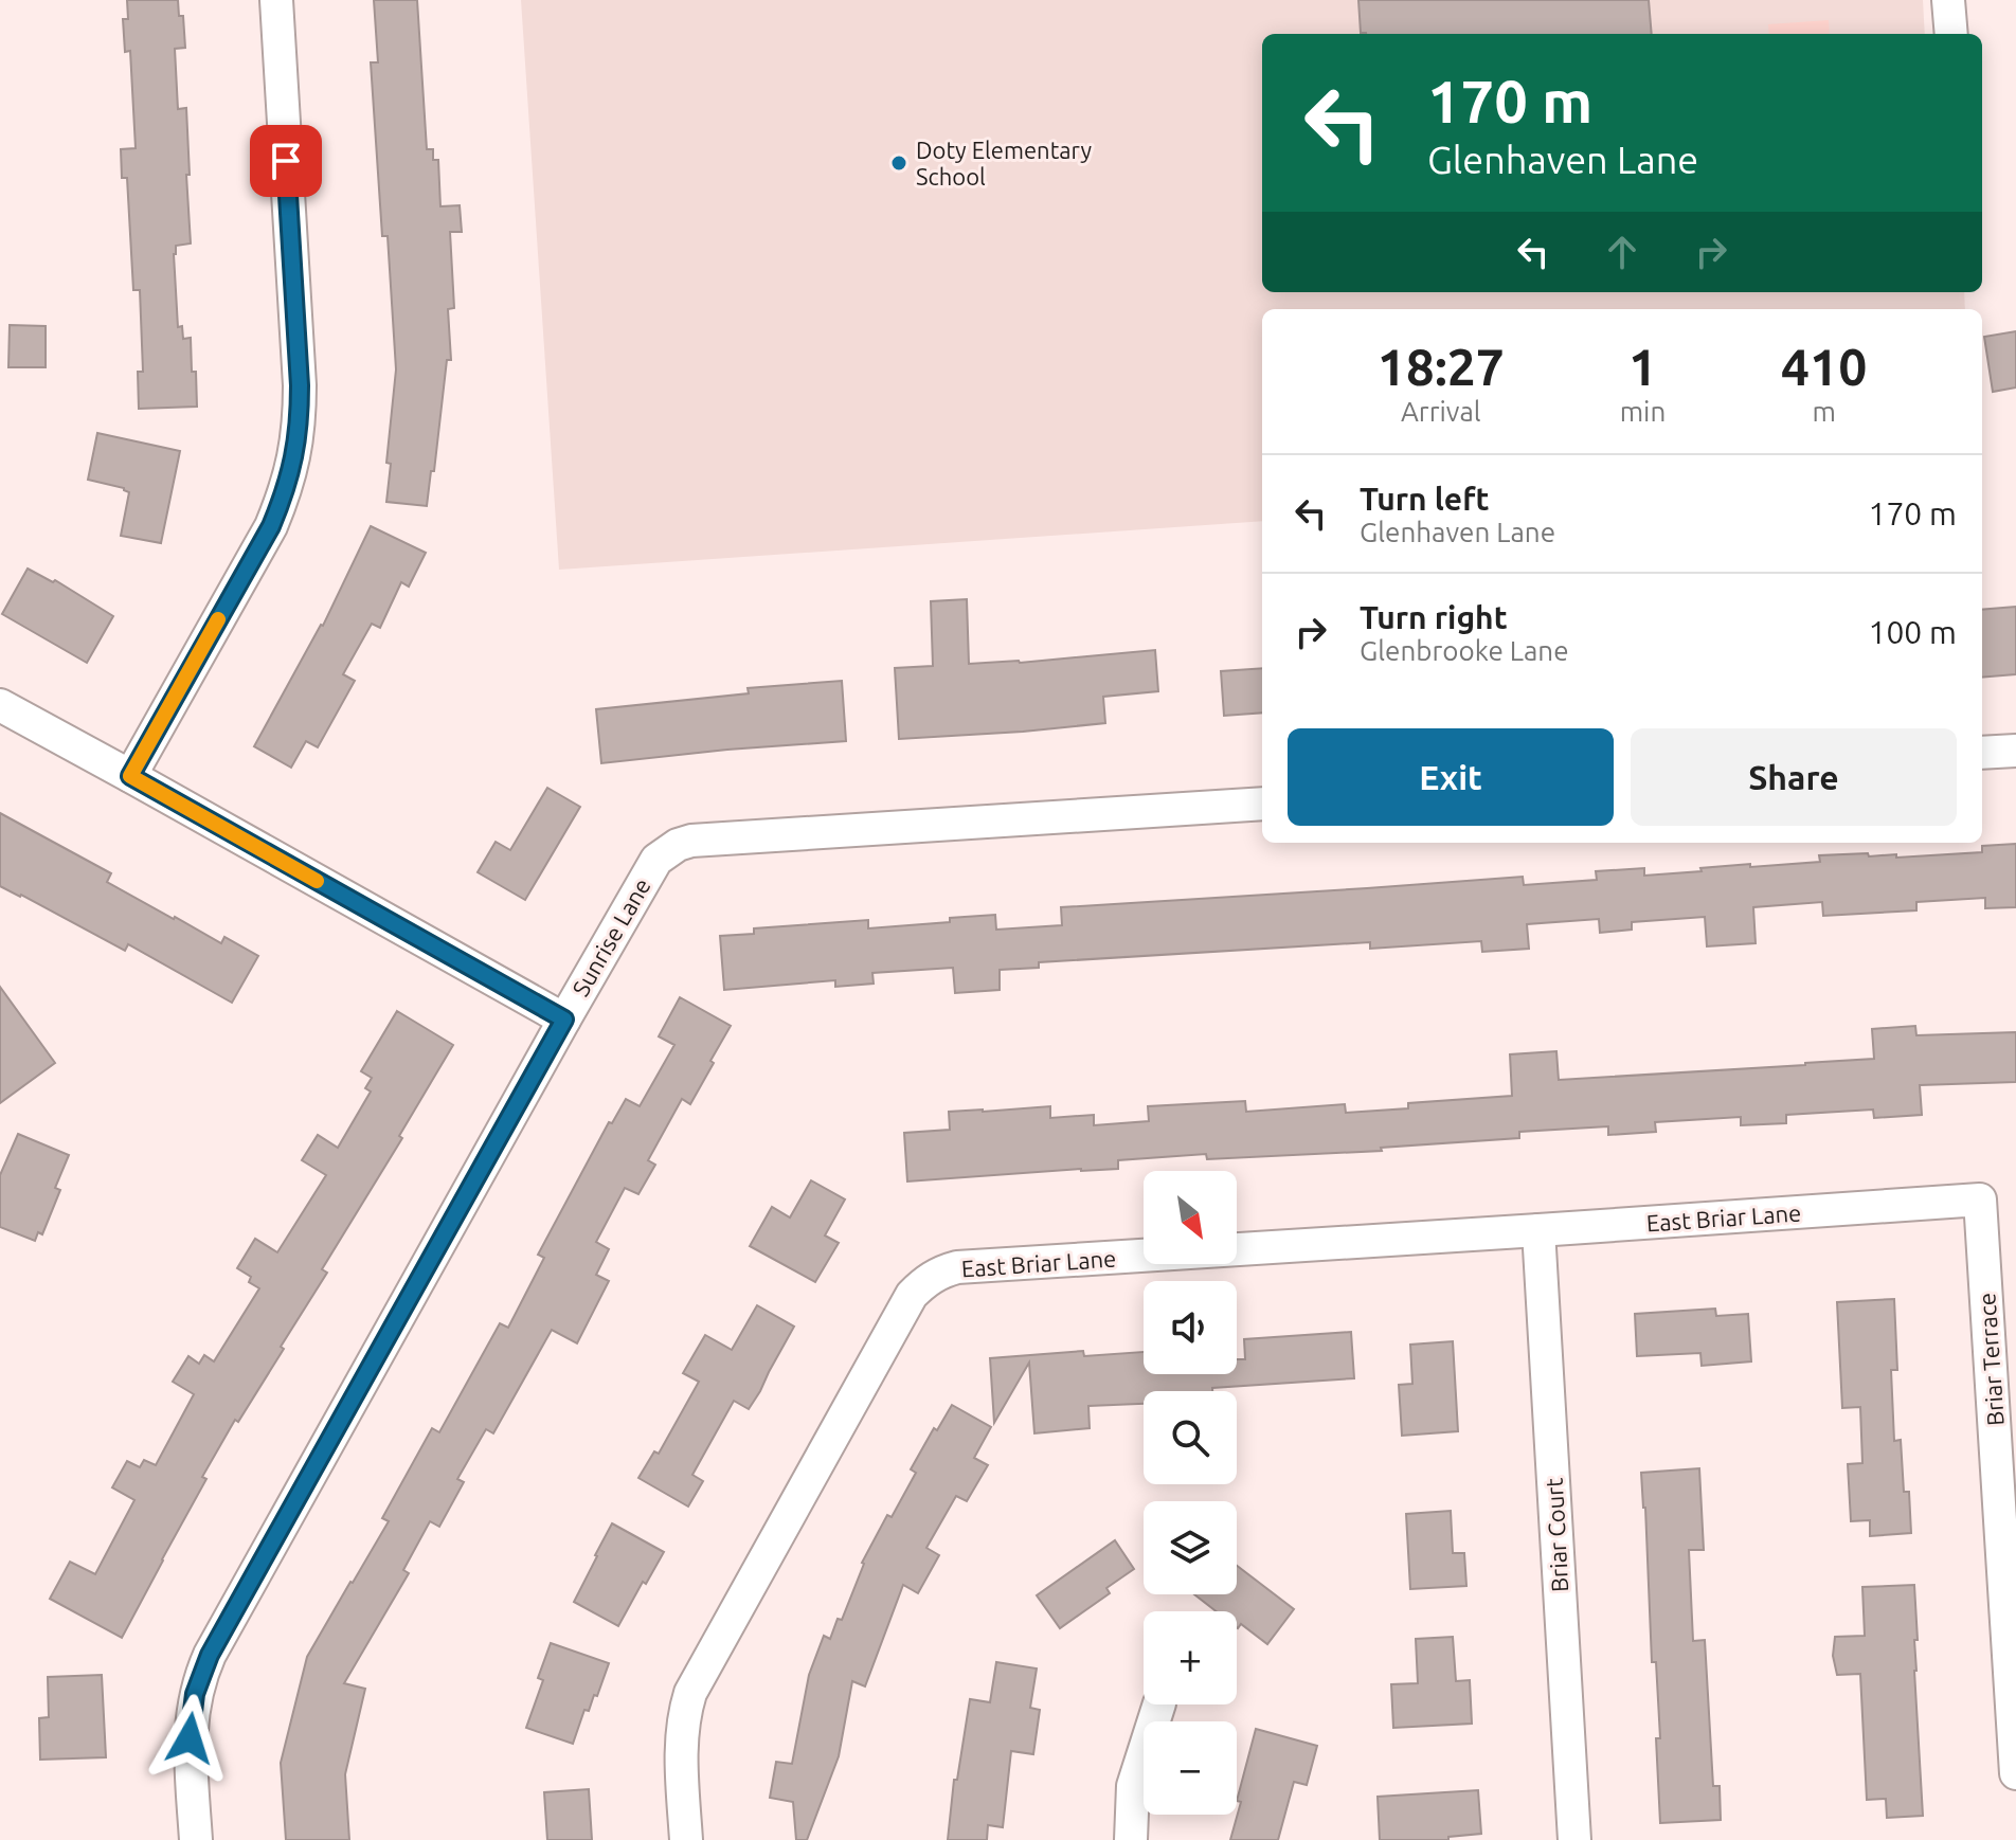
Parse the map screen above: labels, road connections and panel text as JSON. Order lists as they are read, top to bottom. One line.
{"streets":{"street":["Sunrise Lane","East Briar Lane","Briar Terrace","Briar Court"]},"crossings":[["East Briar Lane","Briar Terrace"],["East Briar Lane","Briar Court"]],"places":["Doty Elementary School"],"north":"bottom right","page":{"turn":["170 m","Glenhaven Lane"],"eta":["18:27","Arrival","1","min","410","m"],"list":[{"name":"Turn left","note":"Glenhaven Lane","value":"170 m"},{"name":"Turn right","note":"Glenbrooke Lane","value":"100 m"}],"buttons":["Exit","Share"],"map_buttons":["+","−"]}}
